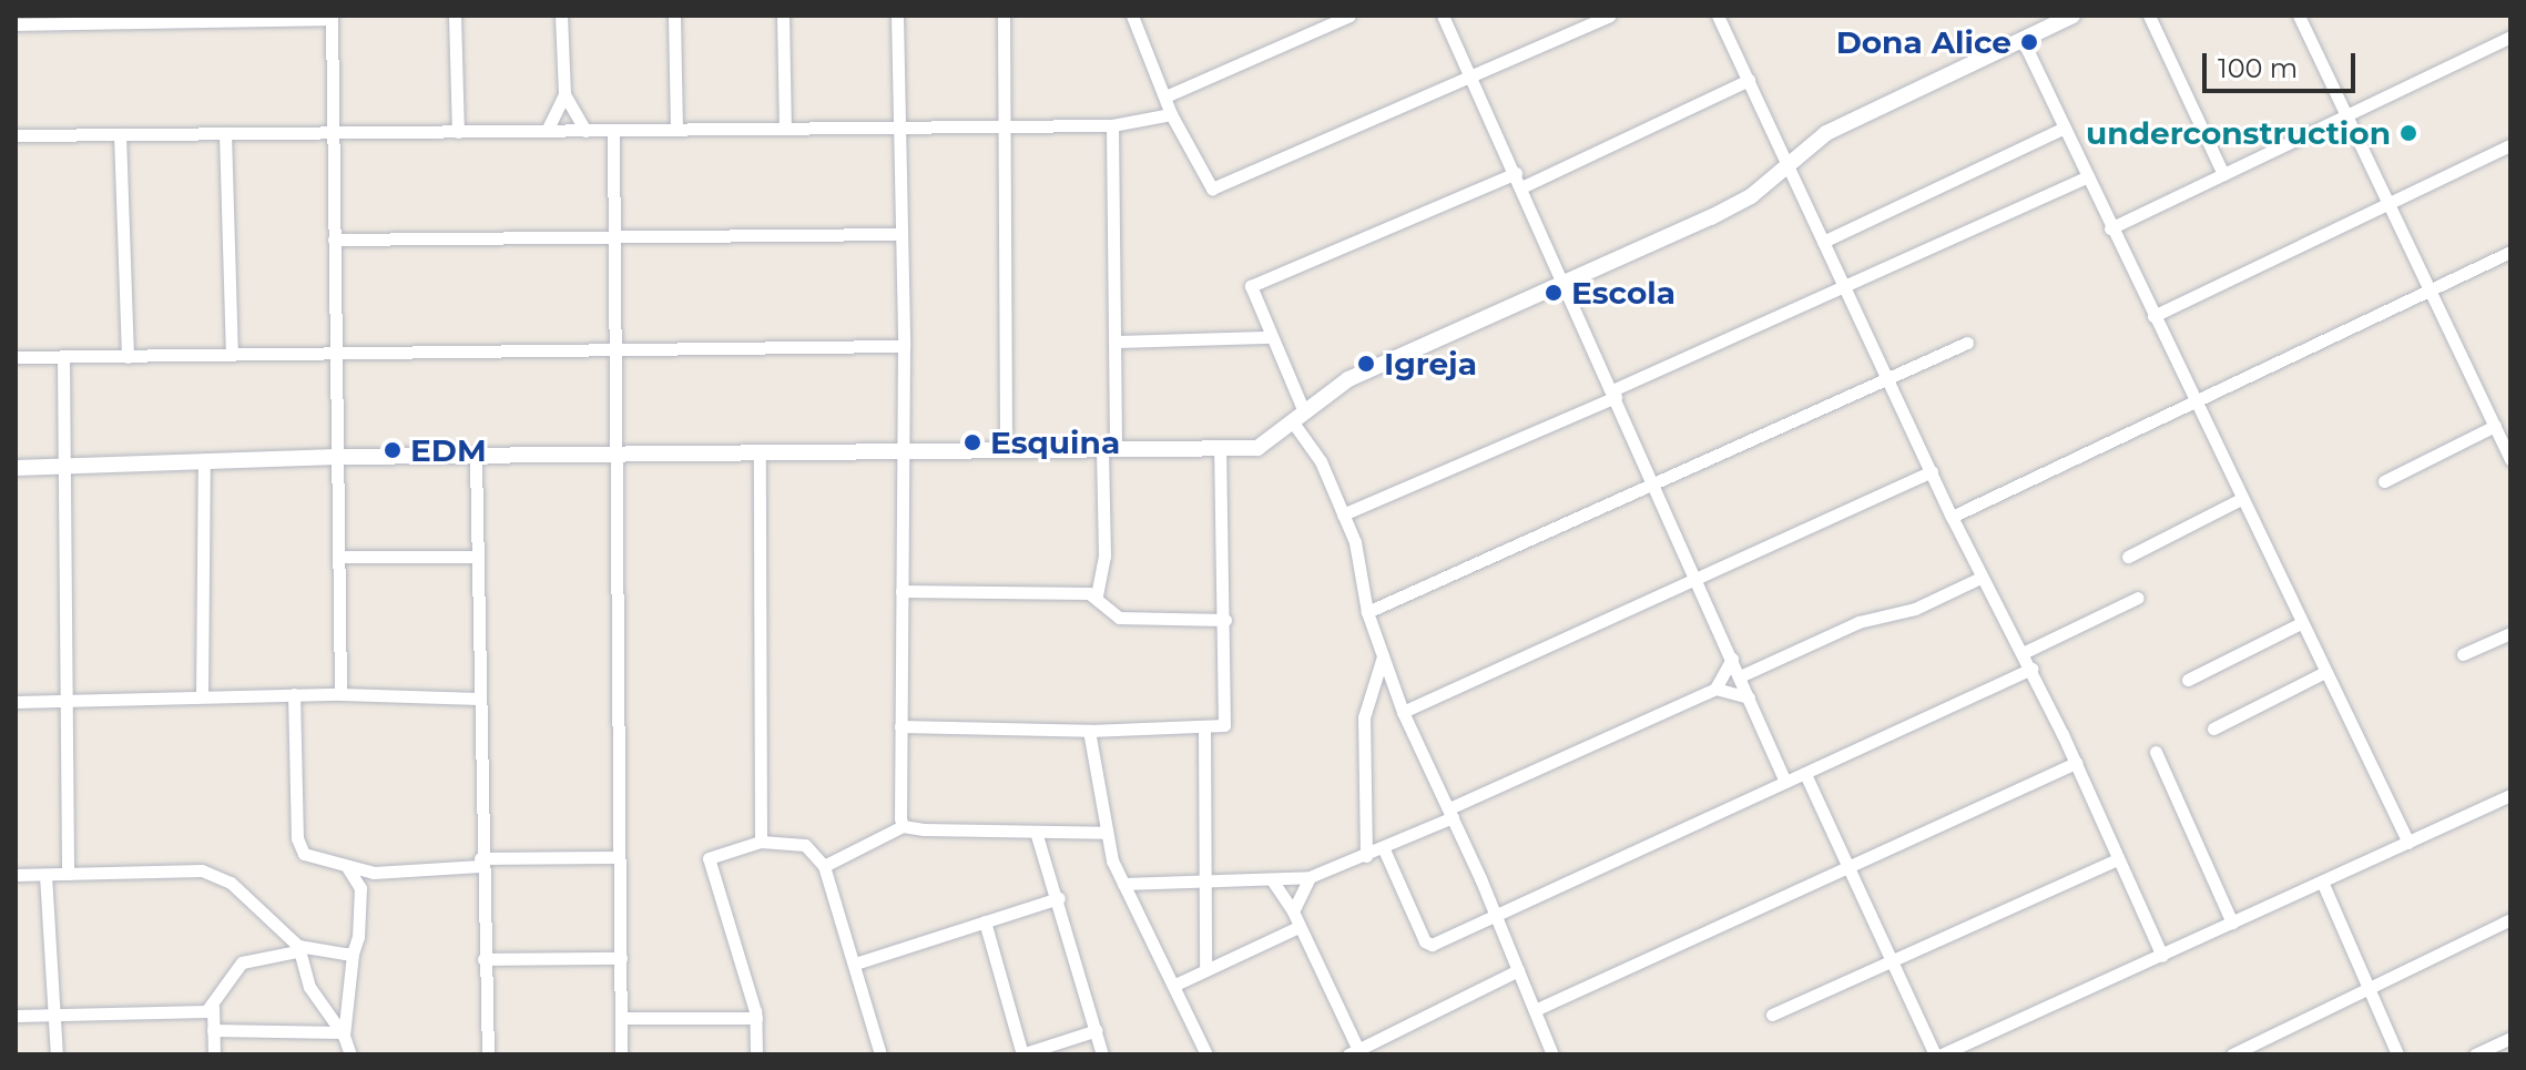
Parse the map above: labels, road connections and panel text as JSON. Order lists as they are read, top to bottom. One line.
{"places":["Dona Alice","underconstruction","Escola","Igreja","Esquina","EDM"],"scale_bar":"100 m"}
